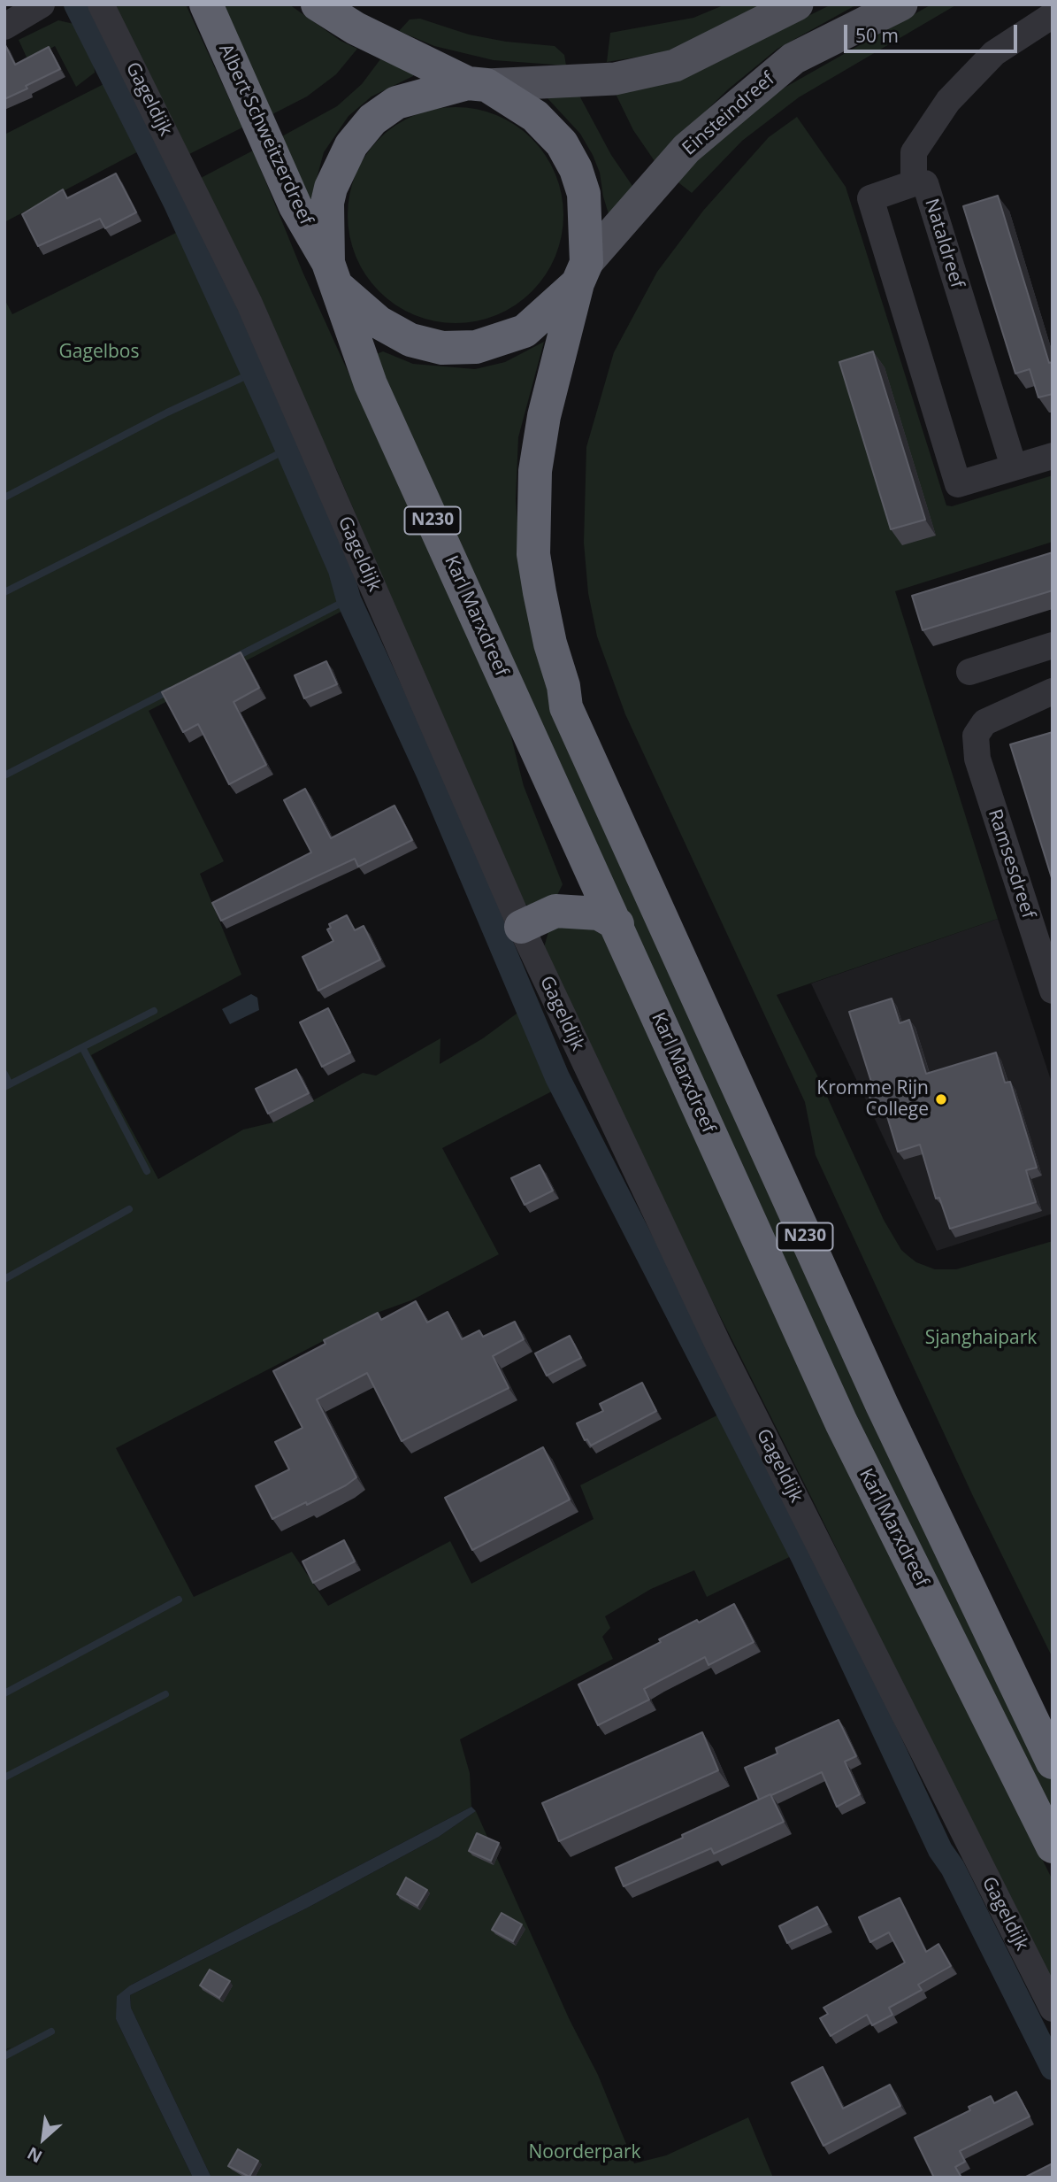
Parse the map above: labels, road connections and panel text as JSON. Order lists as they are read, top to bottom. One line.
{"streets":{"highway":["Albert Schweitzerdreef","N230","Karl Marxdreef"],"main road":["Einsteindreef"],"street":["Gageldijk","Nataldreef","Ramsesdreef"]},"crossings":[["Einsteindreef","N230"],["Albert Schweitzerdreef","N230"],["Albert Schweitzerdreef","Karl Marxdreef"],["N230","Karl Marxdreef"]],"parks":["Gagelbos","Sjanghaipark","Noorderpark"],"places":["Kromme Rijn College"],"scale_bar":"50 m","north":"bottom left"}
